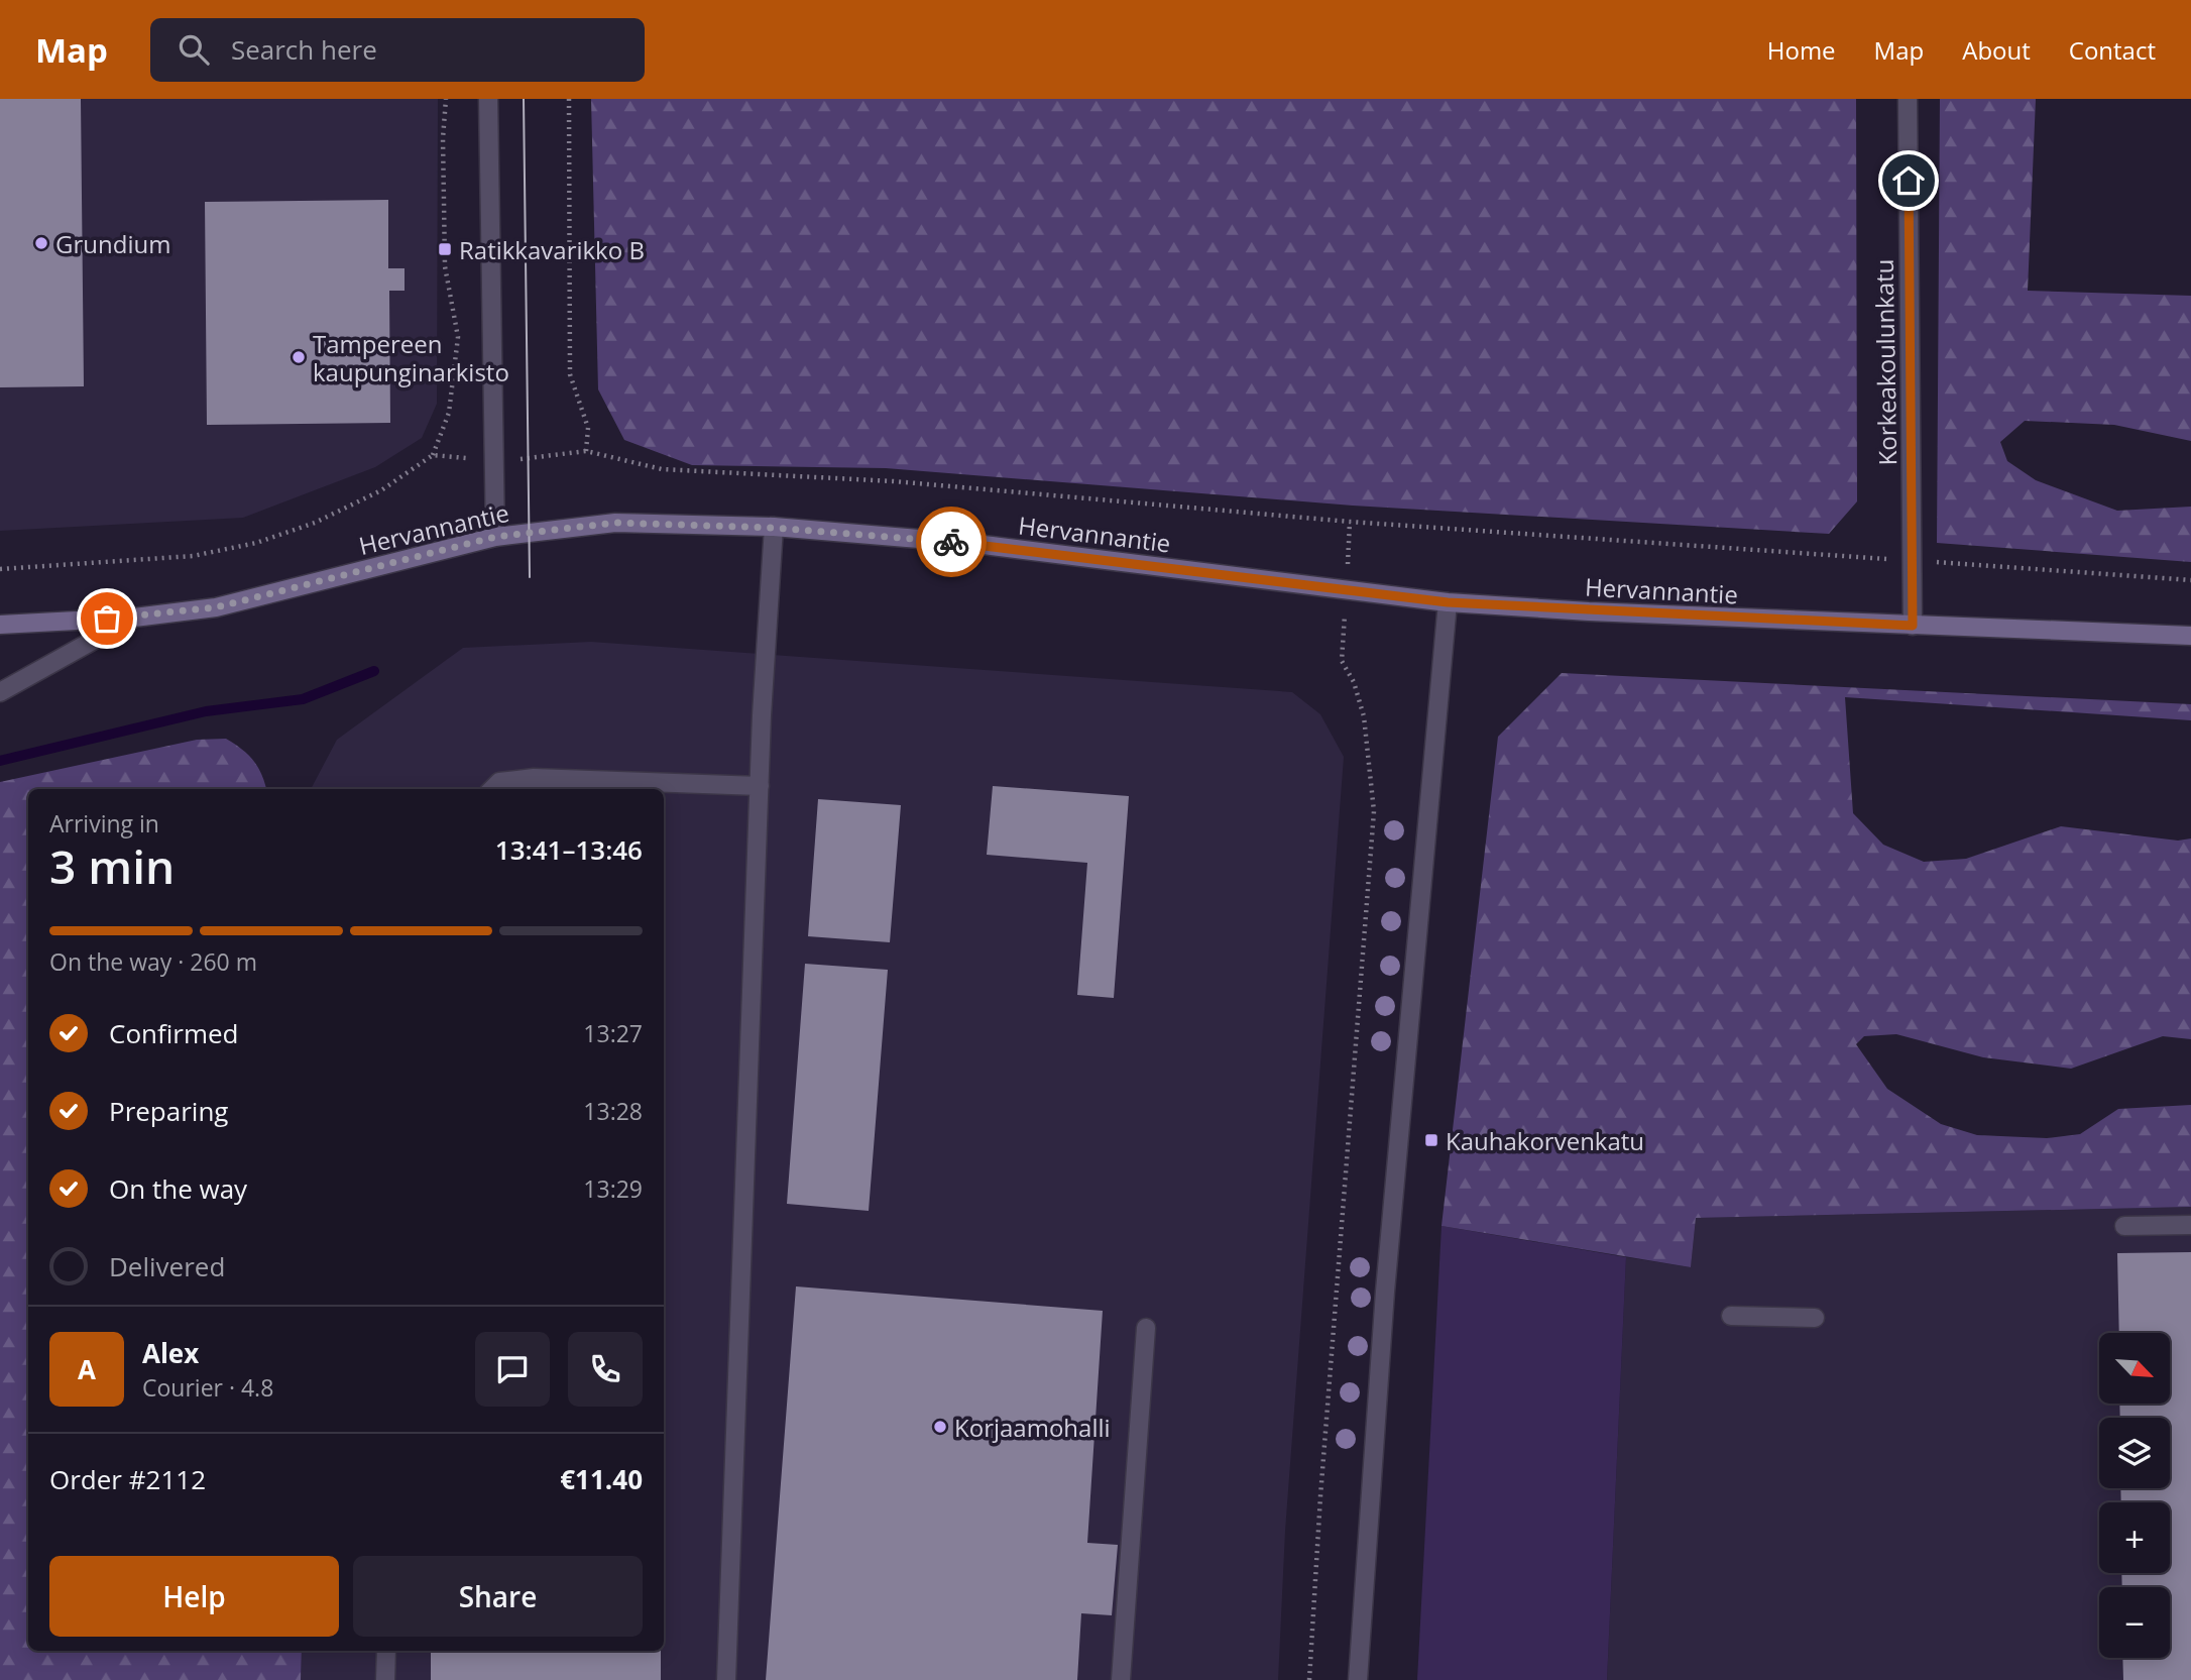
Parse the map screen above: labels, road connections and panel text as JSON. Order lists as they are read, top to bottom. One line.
{"streets":{"main road":["Hervannantie"],"street":["Korkeakoulunkatu"]},"crossings":[["Korkeakoulunkatu","Hervannantie"]],"places":{"other":["Grundium","Tampereen kaupunginarkisto","Korjaamohalli"],"transit":["Ratikkavarikko B","Kauhakorvenkatu"]},"north":"bottom right","page":{"header":"Map","search":"Search here","nav":["Home","Map","About","Contact"],"heading":["3 min","Arriving in","13:41–13:46"],"panel":["Alex","Courier · 4.8","Order #2112","€11.40"],"bar":"On the way · 260 m","list":[["Confirmed","13:27"],["Preparing","13:28"],["On the way","13:29"],"Delivered"],"round":"A","map_buttons":["+","−"],"buttons":["Help","Share"]}}
